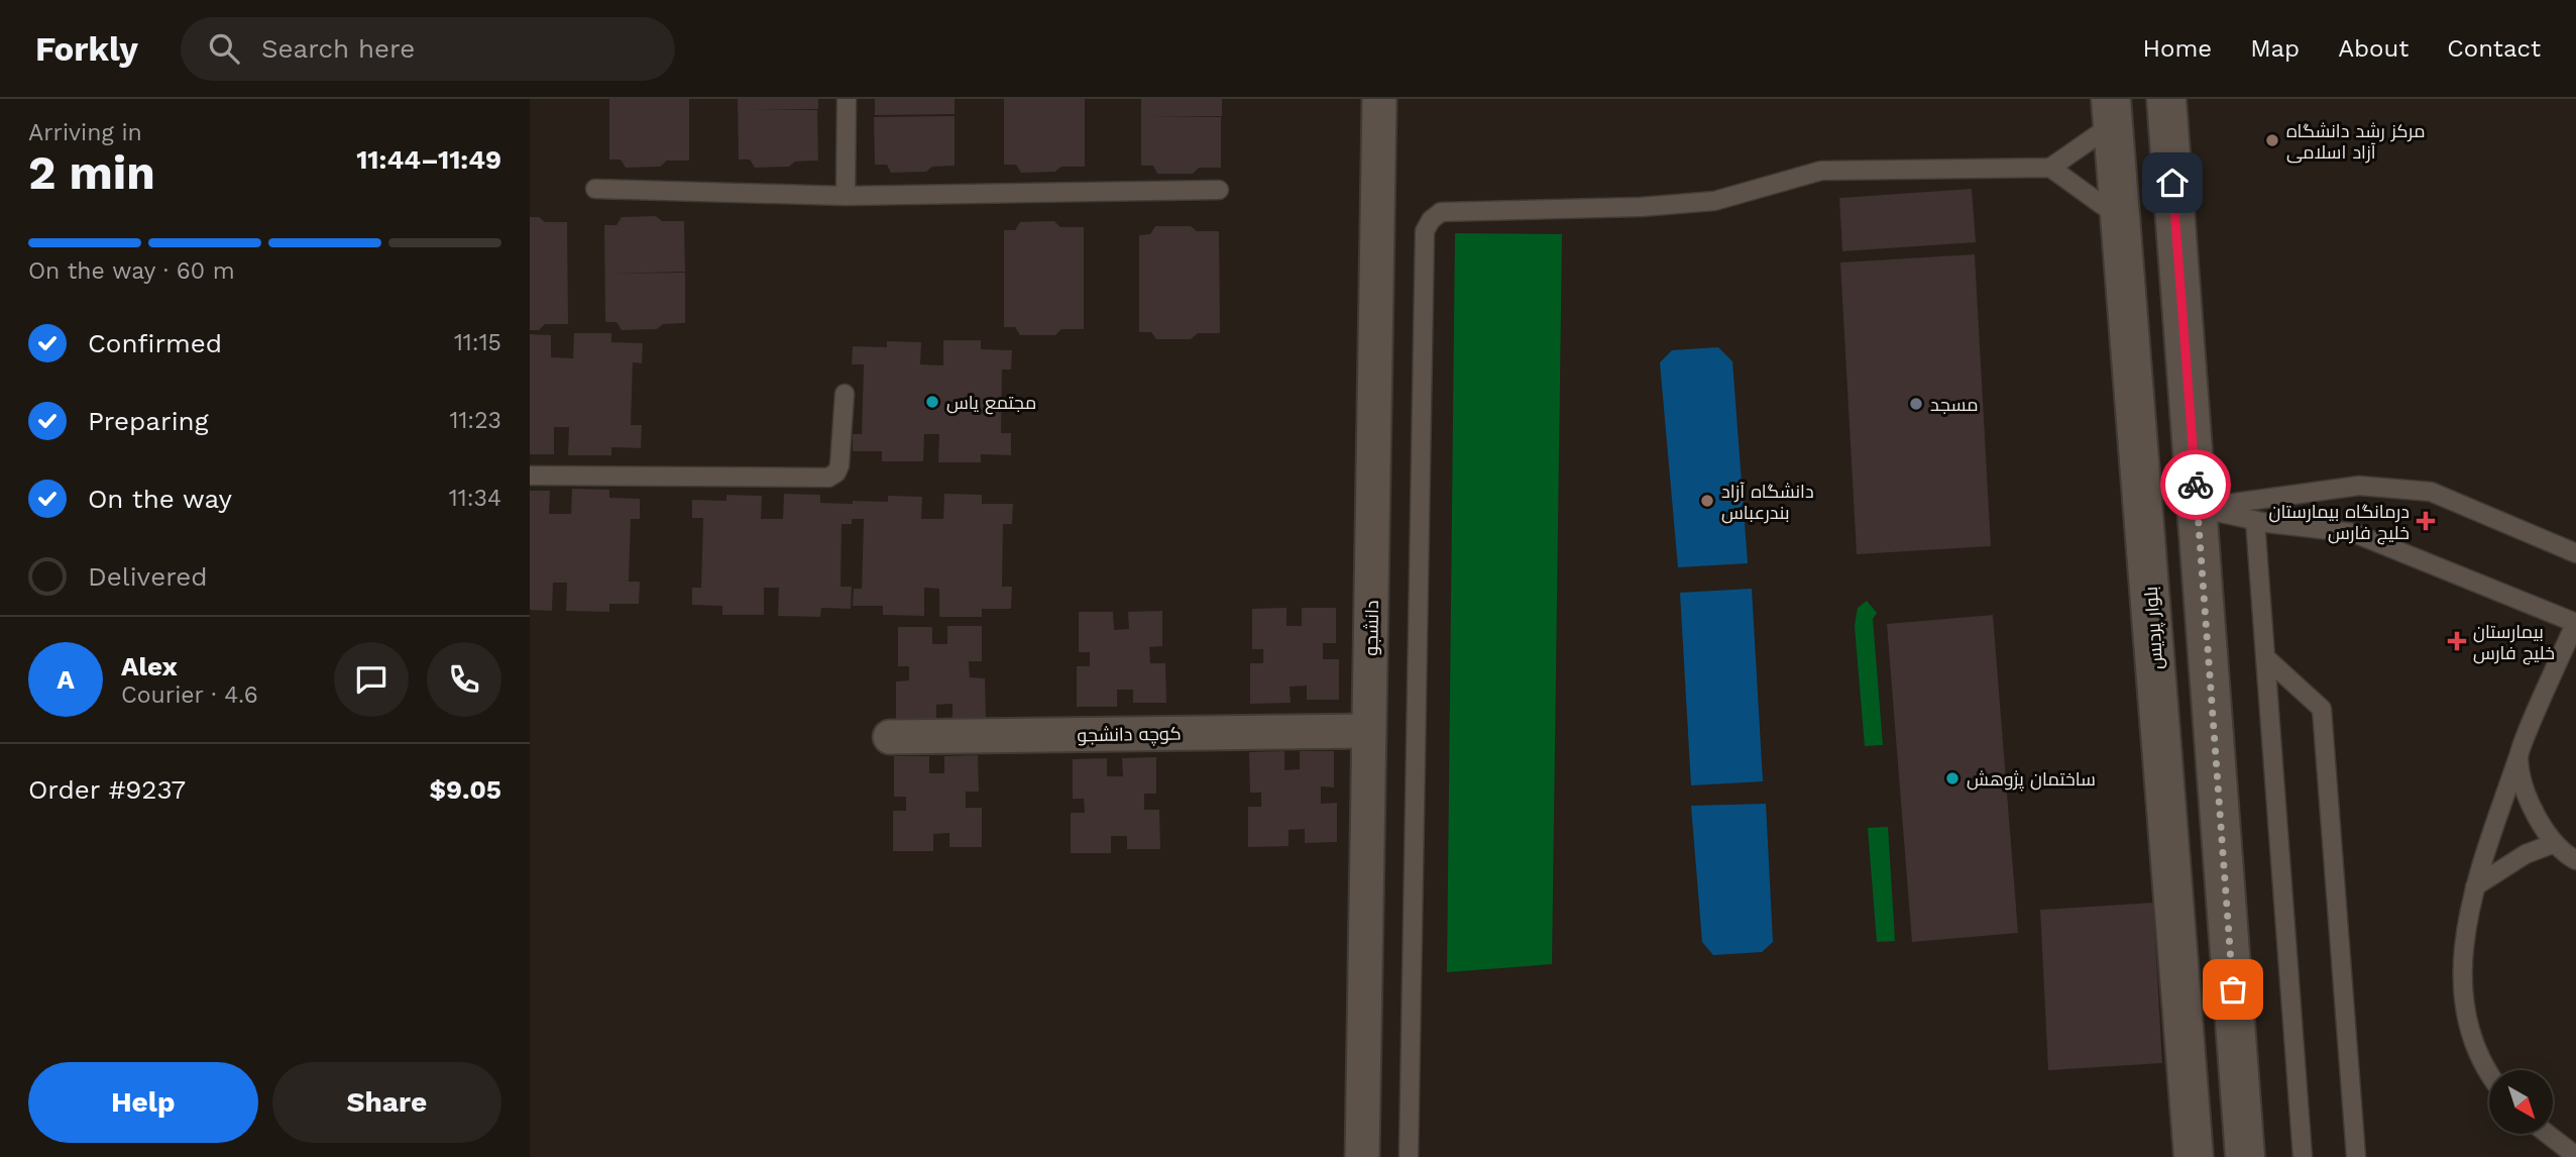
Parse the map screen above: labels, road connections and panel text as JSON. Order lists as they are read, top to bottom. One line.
{"streets":{"main road":["بلوار پردیس"],"street":["دانشجو","کوچه دانشجو"]},"crossings":[["دانشجو","کوچه دانشجو"]],"places":{"other":["مرکز رشد دانشگاه آزاد اسلامی","مجتمع یاس","مسجد","دانشگاه آزاد بندرعباس","ساختمان پژوهش"],"health":["درمانگاه بیمارستان خلیج فارس","بیمارستان خلیج فارس"]},"north":"bottom right","page":{"header":"Forkly","search":"Search here","nav":["Home","Map","About","Contact"],"heading":["2 min","Arriving in","11:44–11:49"],"panel":["Alex","Courier · 4.6","Order #9237","$9.05"],"bar":"On the way · 60 m","list":[["Confirmed","11:15"],["Preparing","11:23"],["On the way","11:34"],"Delivered"],"round":"A","buttons":["Help","Share"]}}
